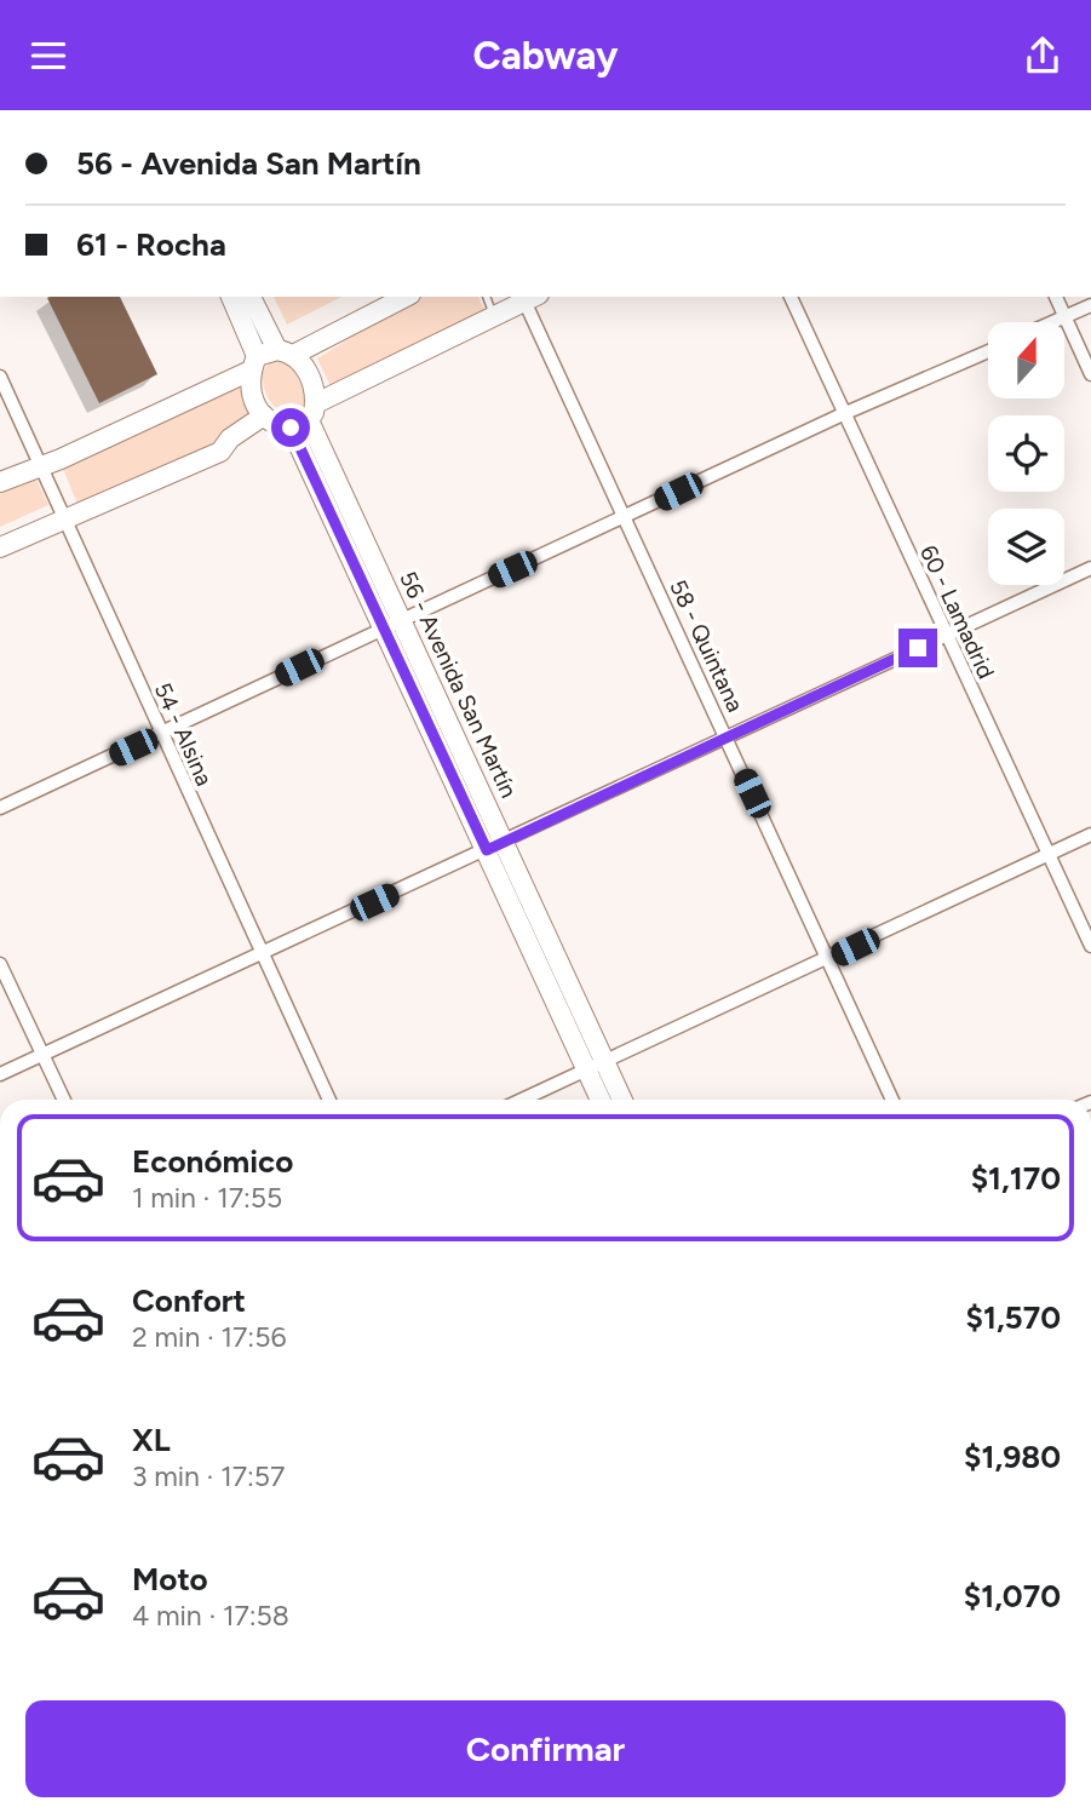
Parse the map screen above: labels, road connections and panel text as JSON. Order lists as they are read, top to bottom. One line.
{"streets":{"main road":["56 - Avenida San Martín"],"street":["60 - Lamadrid","58 - Quintana","54 - Alsina"]},"north":"top","page":{"header":"Cabway","banner":["56 - Avenida San Martín","61 - Rocha"],"list":[{"name":"Económico","note":"1 min · 17:55","value":"$1,170"},{"name":"Confort","note":"2 min · 17:56","value":"$1,570"},{"name":"XL","note":"3 min · 17:57","value":"$1,980"},{"name":"Moto","note":"4 min · 17:58","value":"$1,070"}],"buttons":"Confirmar"}}
